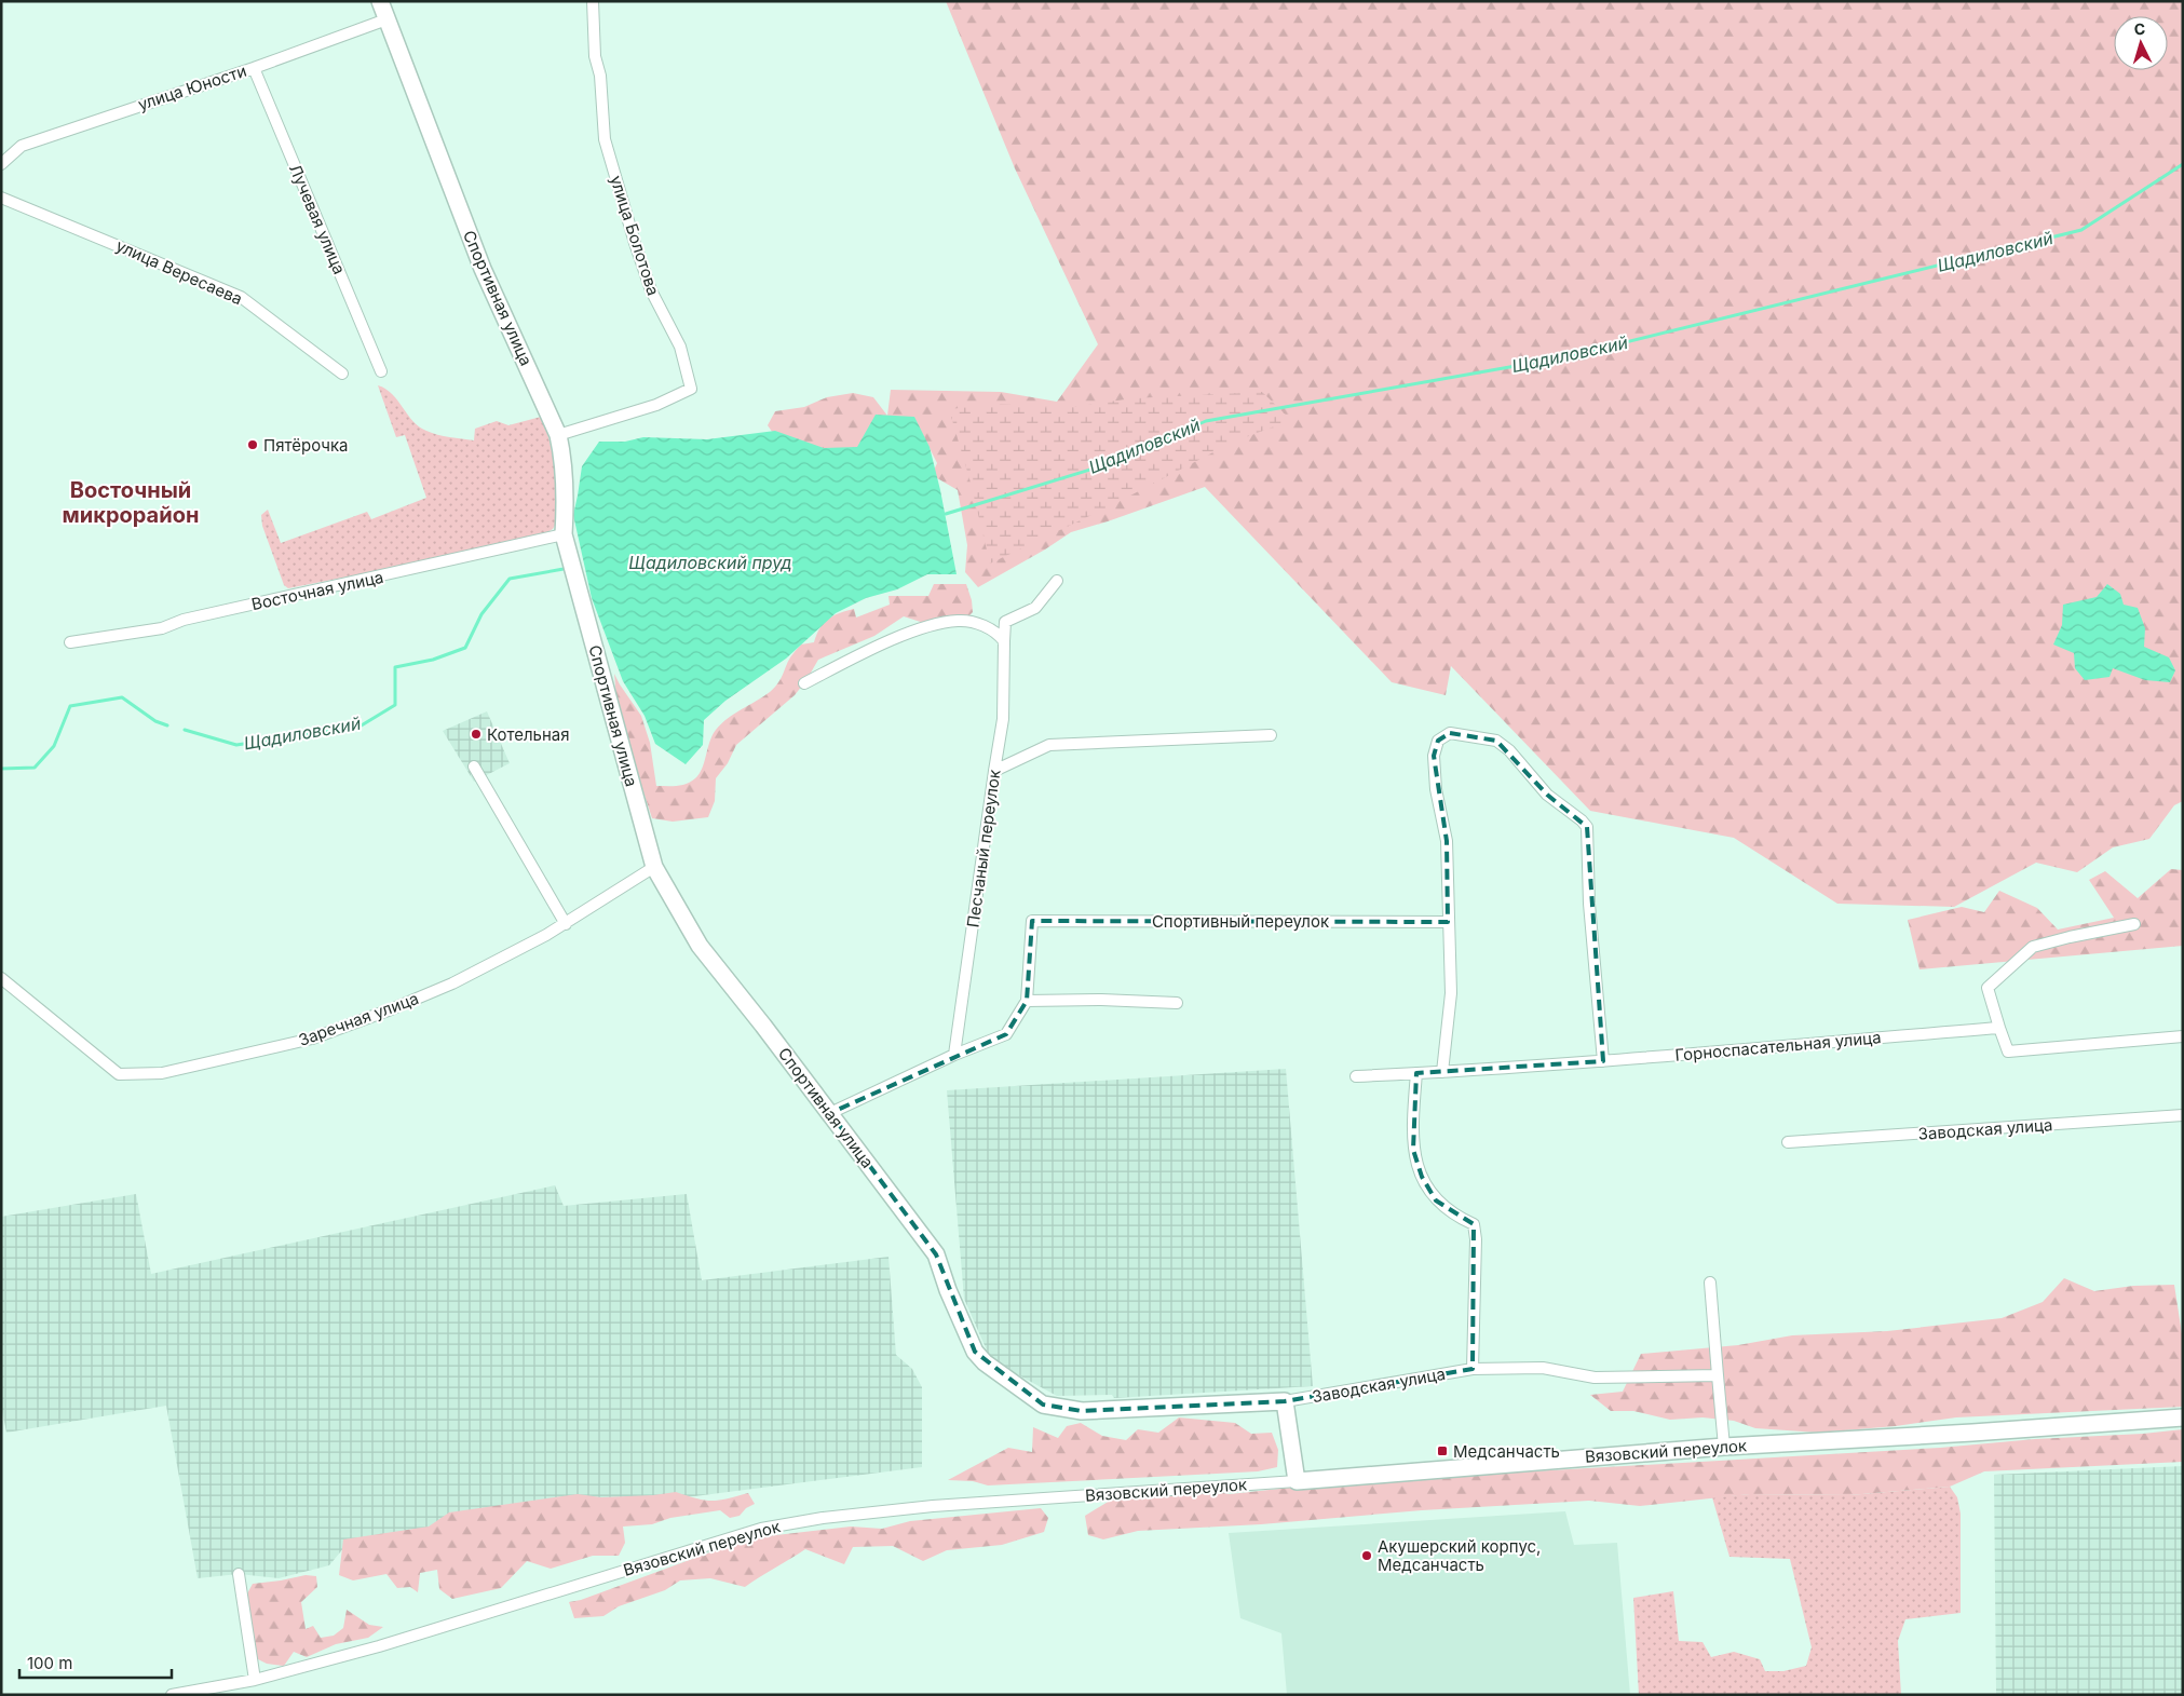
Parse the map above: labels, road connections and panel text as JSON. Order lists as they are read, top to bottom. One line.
{"streets":{"street":["улица Юности","Лучевая улица","улица Болотова","улица Вересаева","Спортивная улица","Восточная улица","Песчаный переулок","Спортивный переулок","Заречная улица","Горноспасательная улица","Заводская улица","Вязовский переулок"]},"crossings":[["улица Юности","Лучевая улица"],["улица Юности","Спортивная улица"],["улица Болотова","Спортивная улица"],["Спортивная улица","Восточная улица"],["Спортивная улица","Заречная улица"],["Спортивная улица","Заводская улица"]],"districts":["Восточный микрорайон"],"water":["Щадиловский","Щадиловский пруд"],"places":{"other":["Пятёрочка","Котельная","Акушерский корпус, Медсанчасть"],"transit":["Медсанчасть"]},"scale_bar":"100 m","north":"top"}
